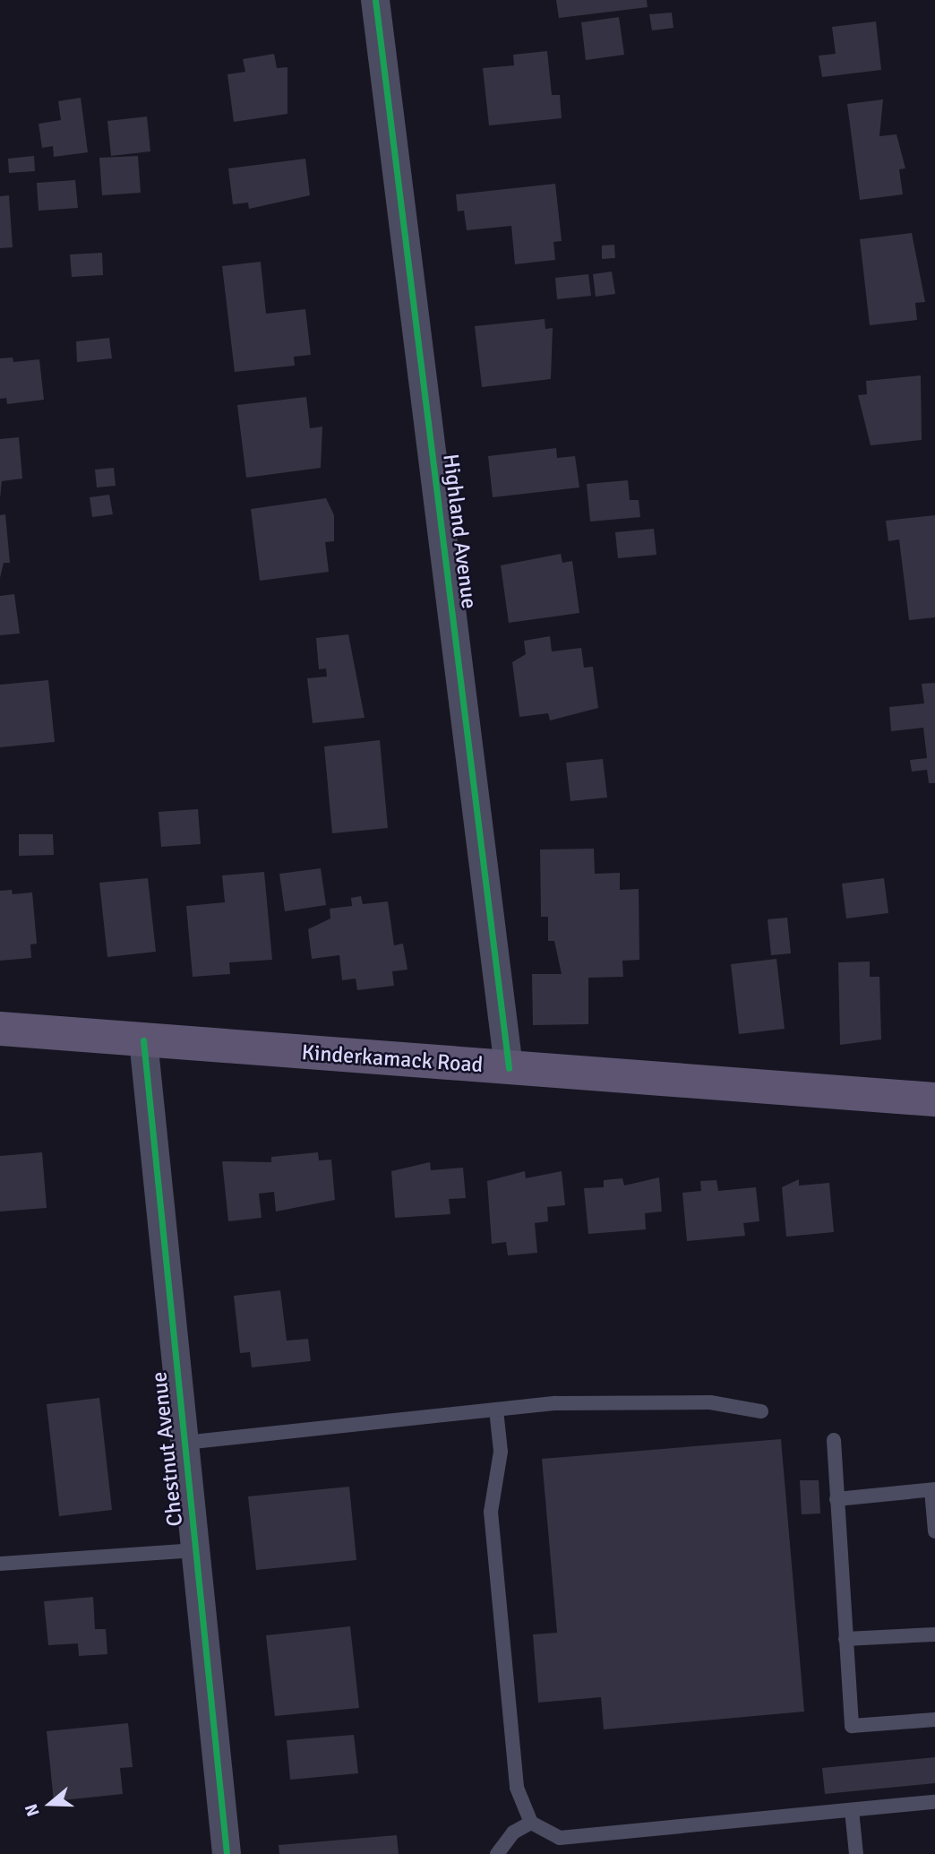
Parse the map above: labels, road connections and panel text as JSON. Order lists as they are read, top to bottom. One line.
{"streets":{"main road":["Kinderkamack Road"],"street":["Highland Avenue","Chestnut Avenue"]},"crossings":[["Highland Avenue","Kinderkamack Road"],["Kinderkamack Road","Chestnut Avenue"]],"north":"left"}
